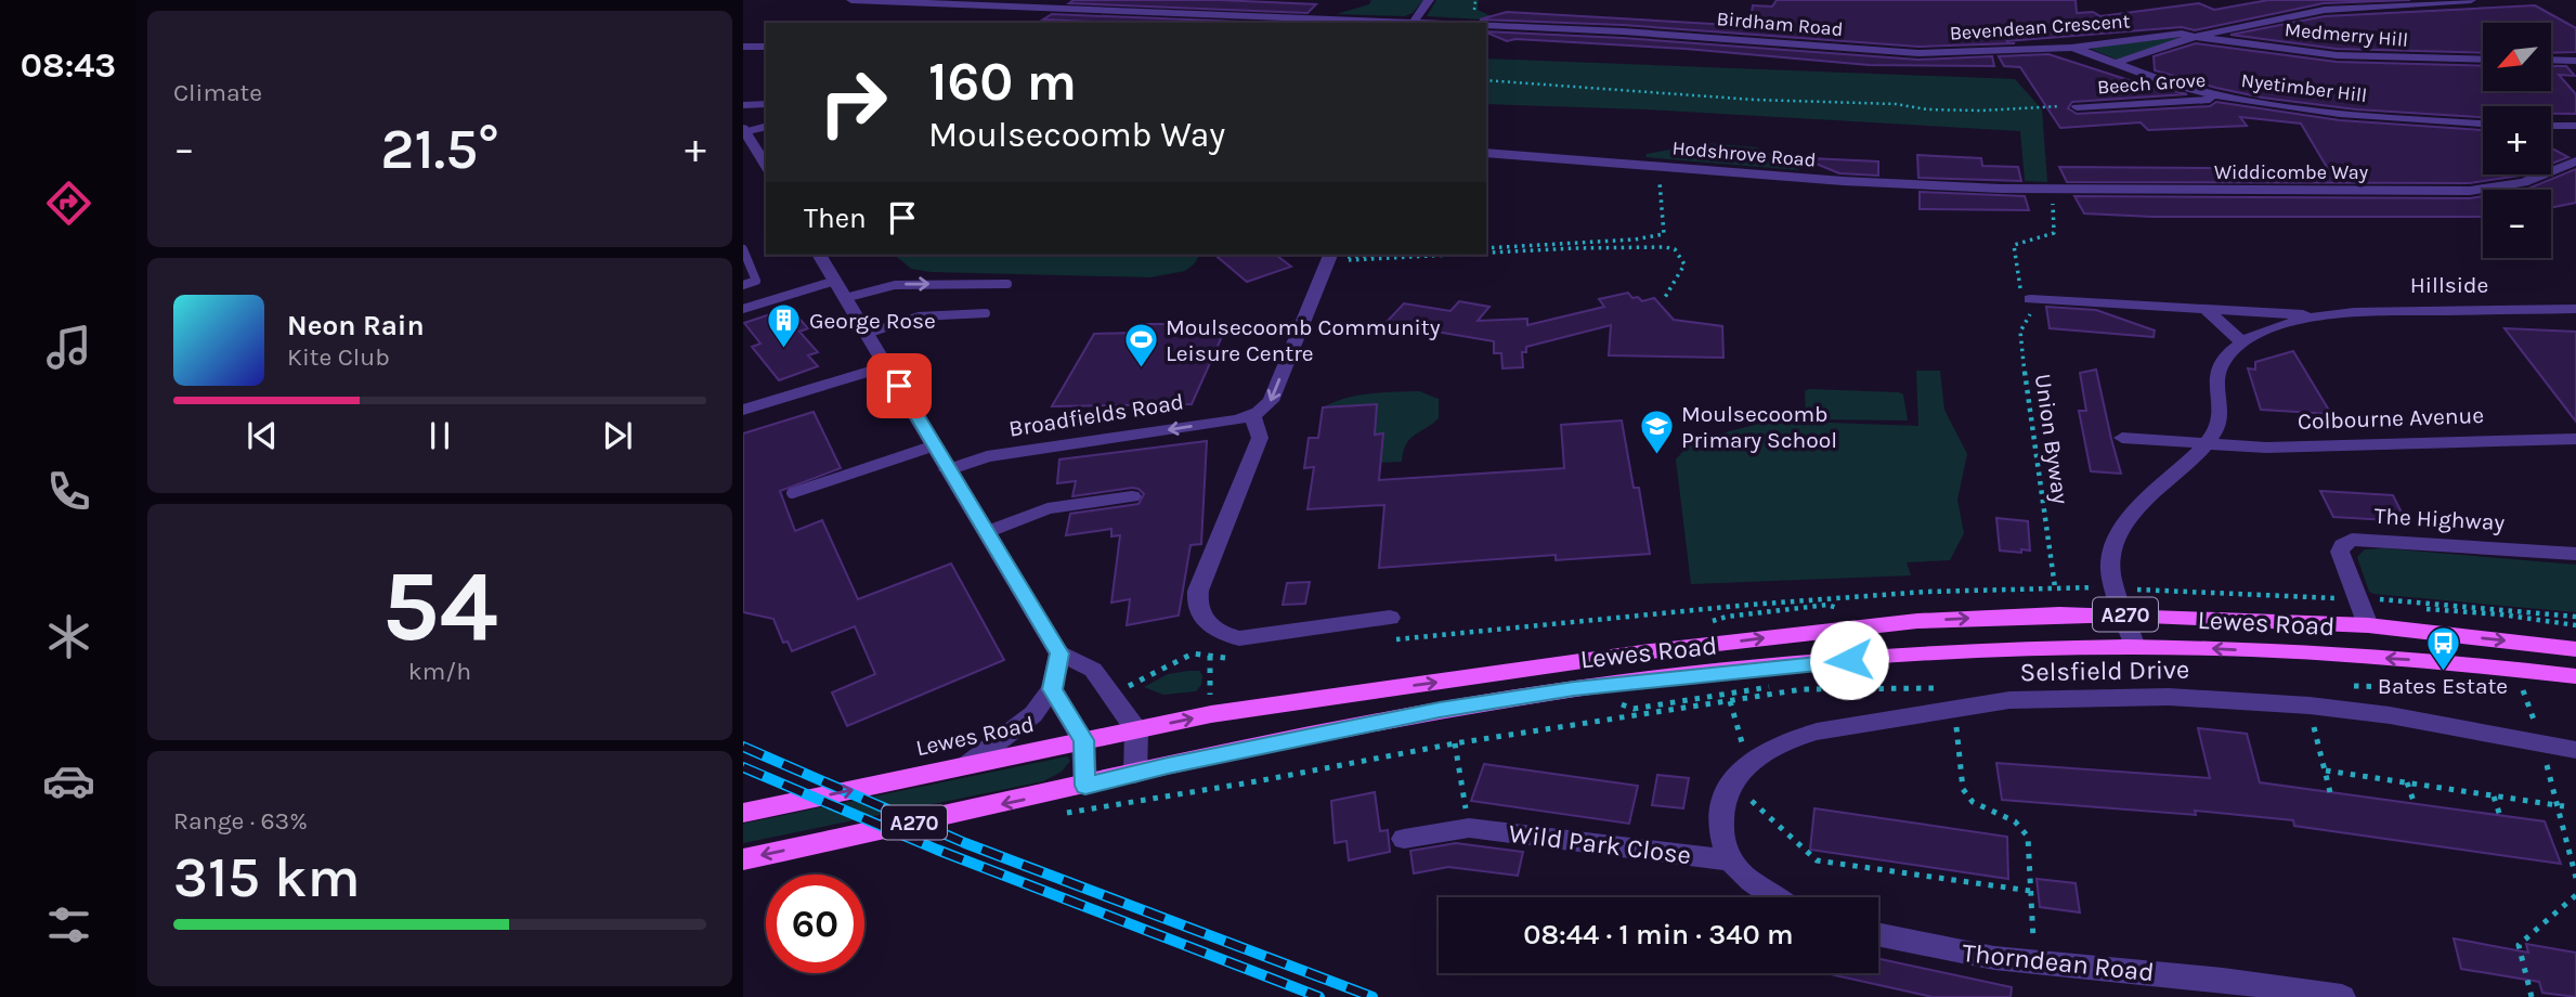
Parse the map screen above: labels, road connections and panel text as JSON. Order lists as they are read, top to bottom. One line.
{"streets":{"main road":["A270","Lewes Road"],"street":["Birdham Road","Bevendean Crescent","Medmerry Hill","Beech Grove","Nyetimber Hill","Hodshrove Road","Widdicombe Way","Hillside","Broadfields Road","Colbourne Avenue","The Highway","Selsfield Drive","Wild Park Close","Thorndean Road"],"path":["Union Byway"]},"crossings":[["Birdham Road","Bevendean Crescent"],["Bevendean Crescent","Medmerry Hill"],["Bevendean Crescent","Nyetimber Hill"],["Beech Grove","Nyetimber Hill"],["Hodshrove Road","Widdicombe Way"],["Hillside","Colbourne Avenue"],["Hillside","Union Byway"],["Hillside","Lewes Road"],["The Highway","Lewes Road"],["Selsfield Drive","Wild Park Close"]],"places":{"building":["George Rose"],"sports":["Moulsecoomb Community Leisure Centre"],"school or university":["Moulsecoomb Primary School"],"bus stop":["Bates Estate"]},"north":"bottom left","page":{"tabs":"08:43","tile":["Climate",["54","km/h"],["Range · 63%","315 km"]],"map_buttons":["+","−"],"turn":["160 m","Moulsecoomb Way"],"heat":["−","21.5°","+"],"then":"Then","song":["Neon Rain","Kite Club"],"limit":"60","trip":"08:44 · 1 min · 340 m"}}
